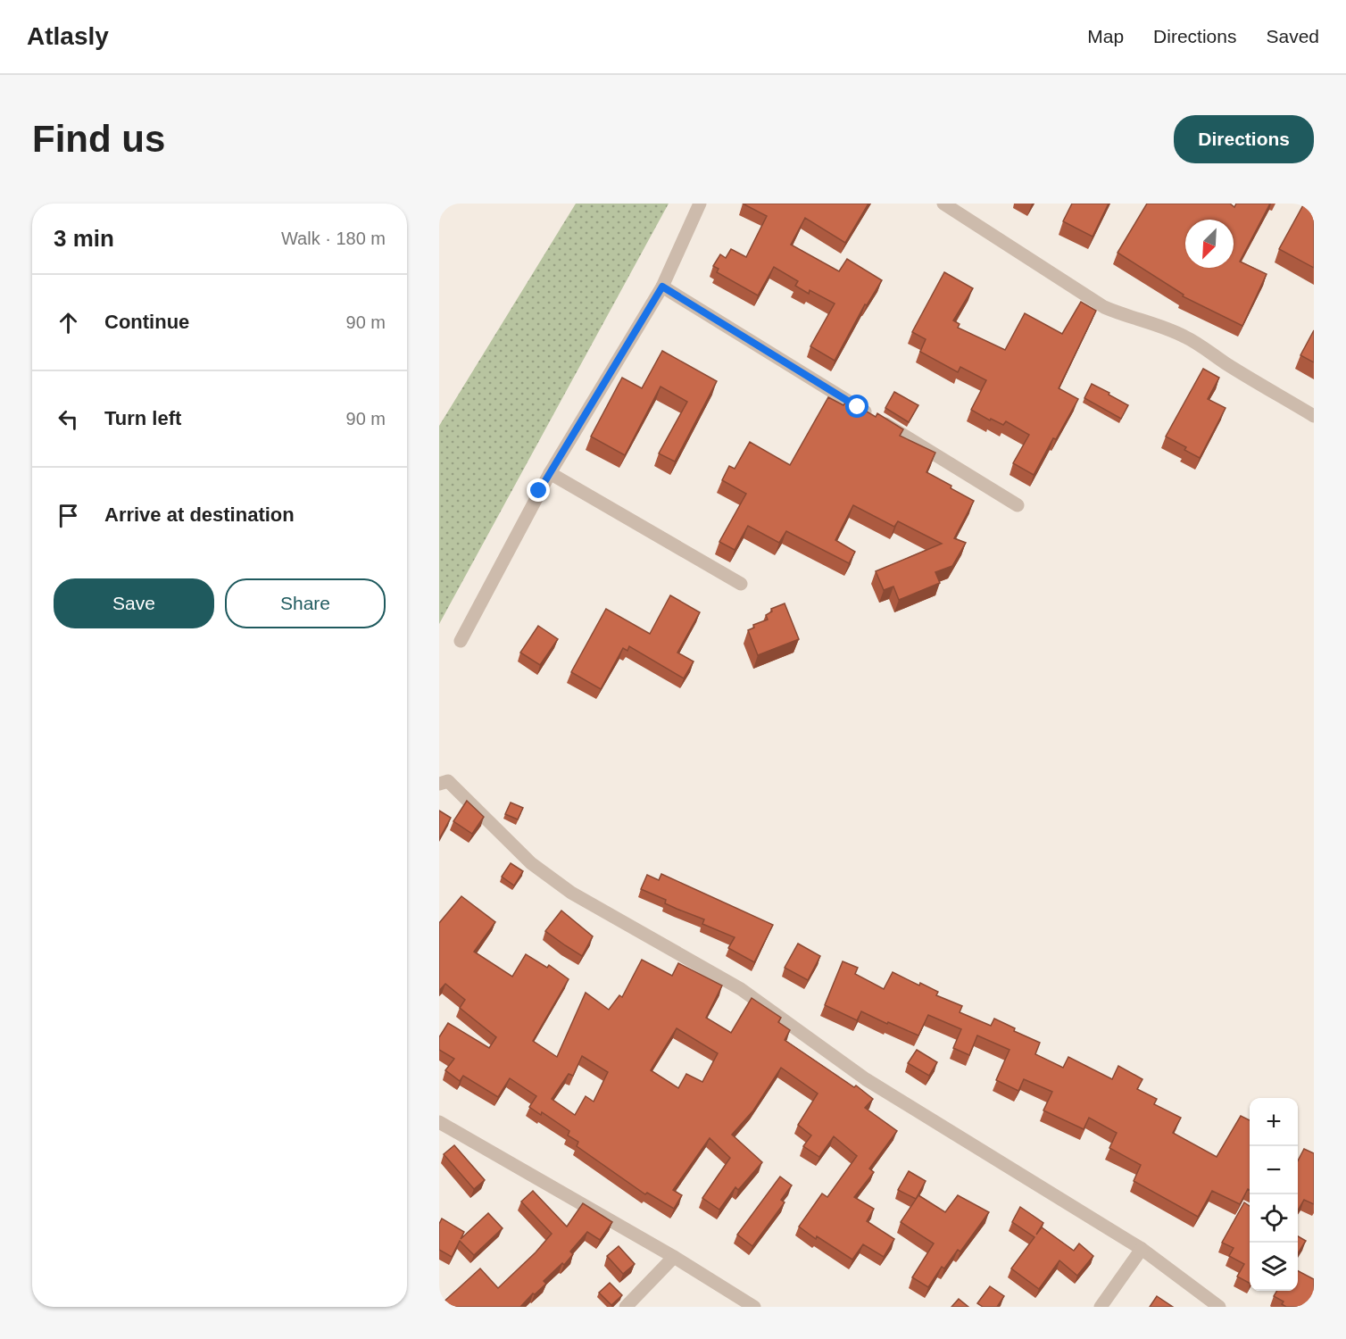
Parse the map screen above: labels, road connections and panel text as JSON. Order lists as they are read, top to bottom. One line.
{"north":"bottom left","page":{"header":"Atlasly","nav":["Map","Directions","Saved"],"buttons":["Directions",["Save","Share"]],"title":"Find us","heading":["3 min","Walk · 180 m"],"list":[["Continue","90 m"],["Turn left","90 m"],"Arrive at destination"],"map_buttons":["+","−"]}}
